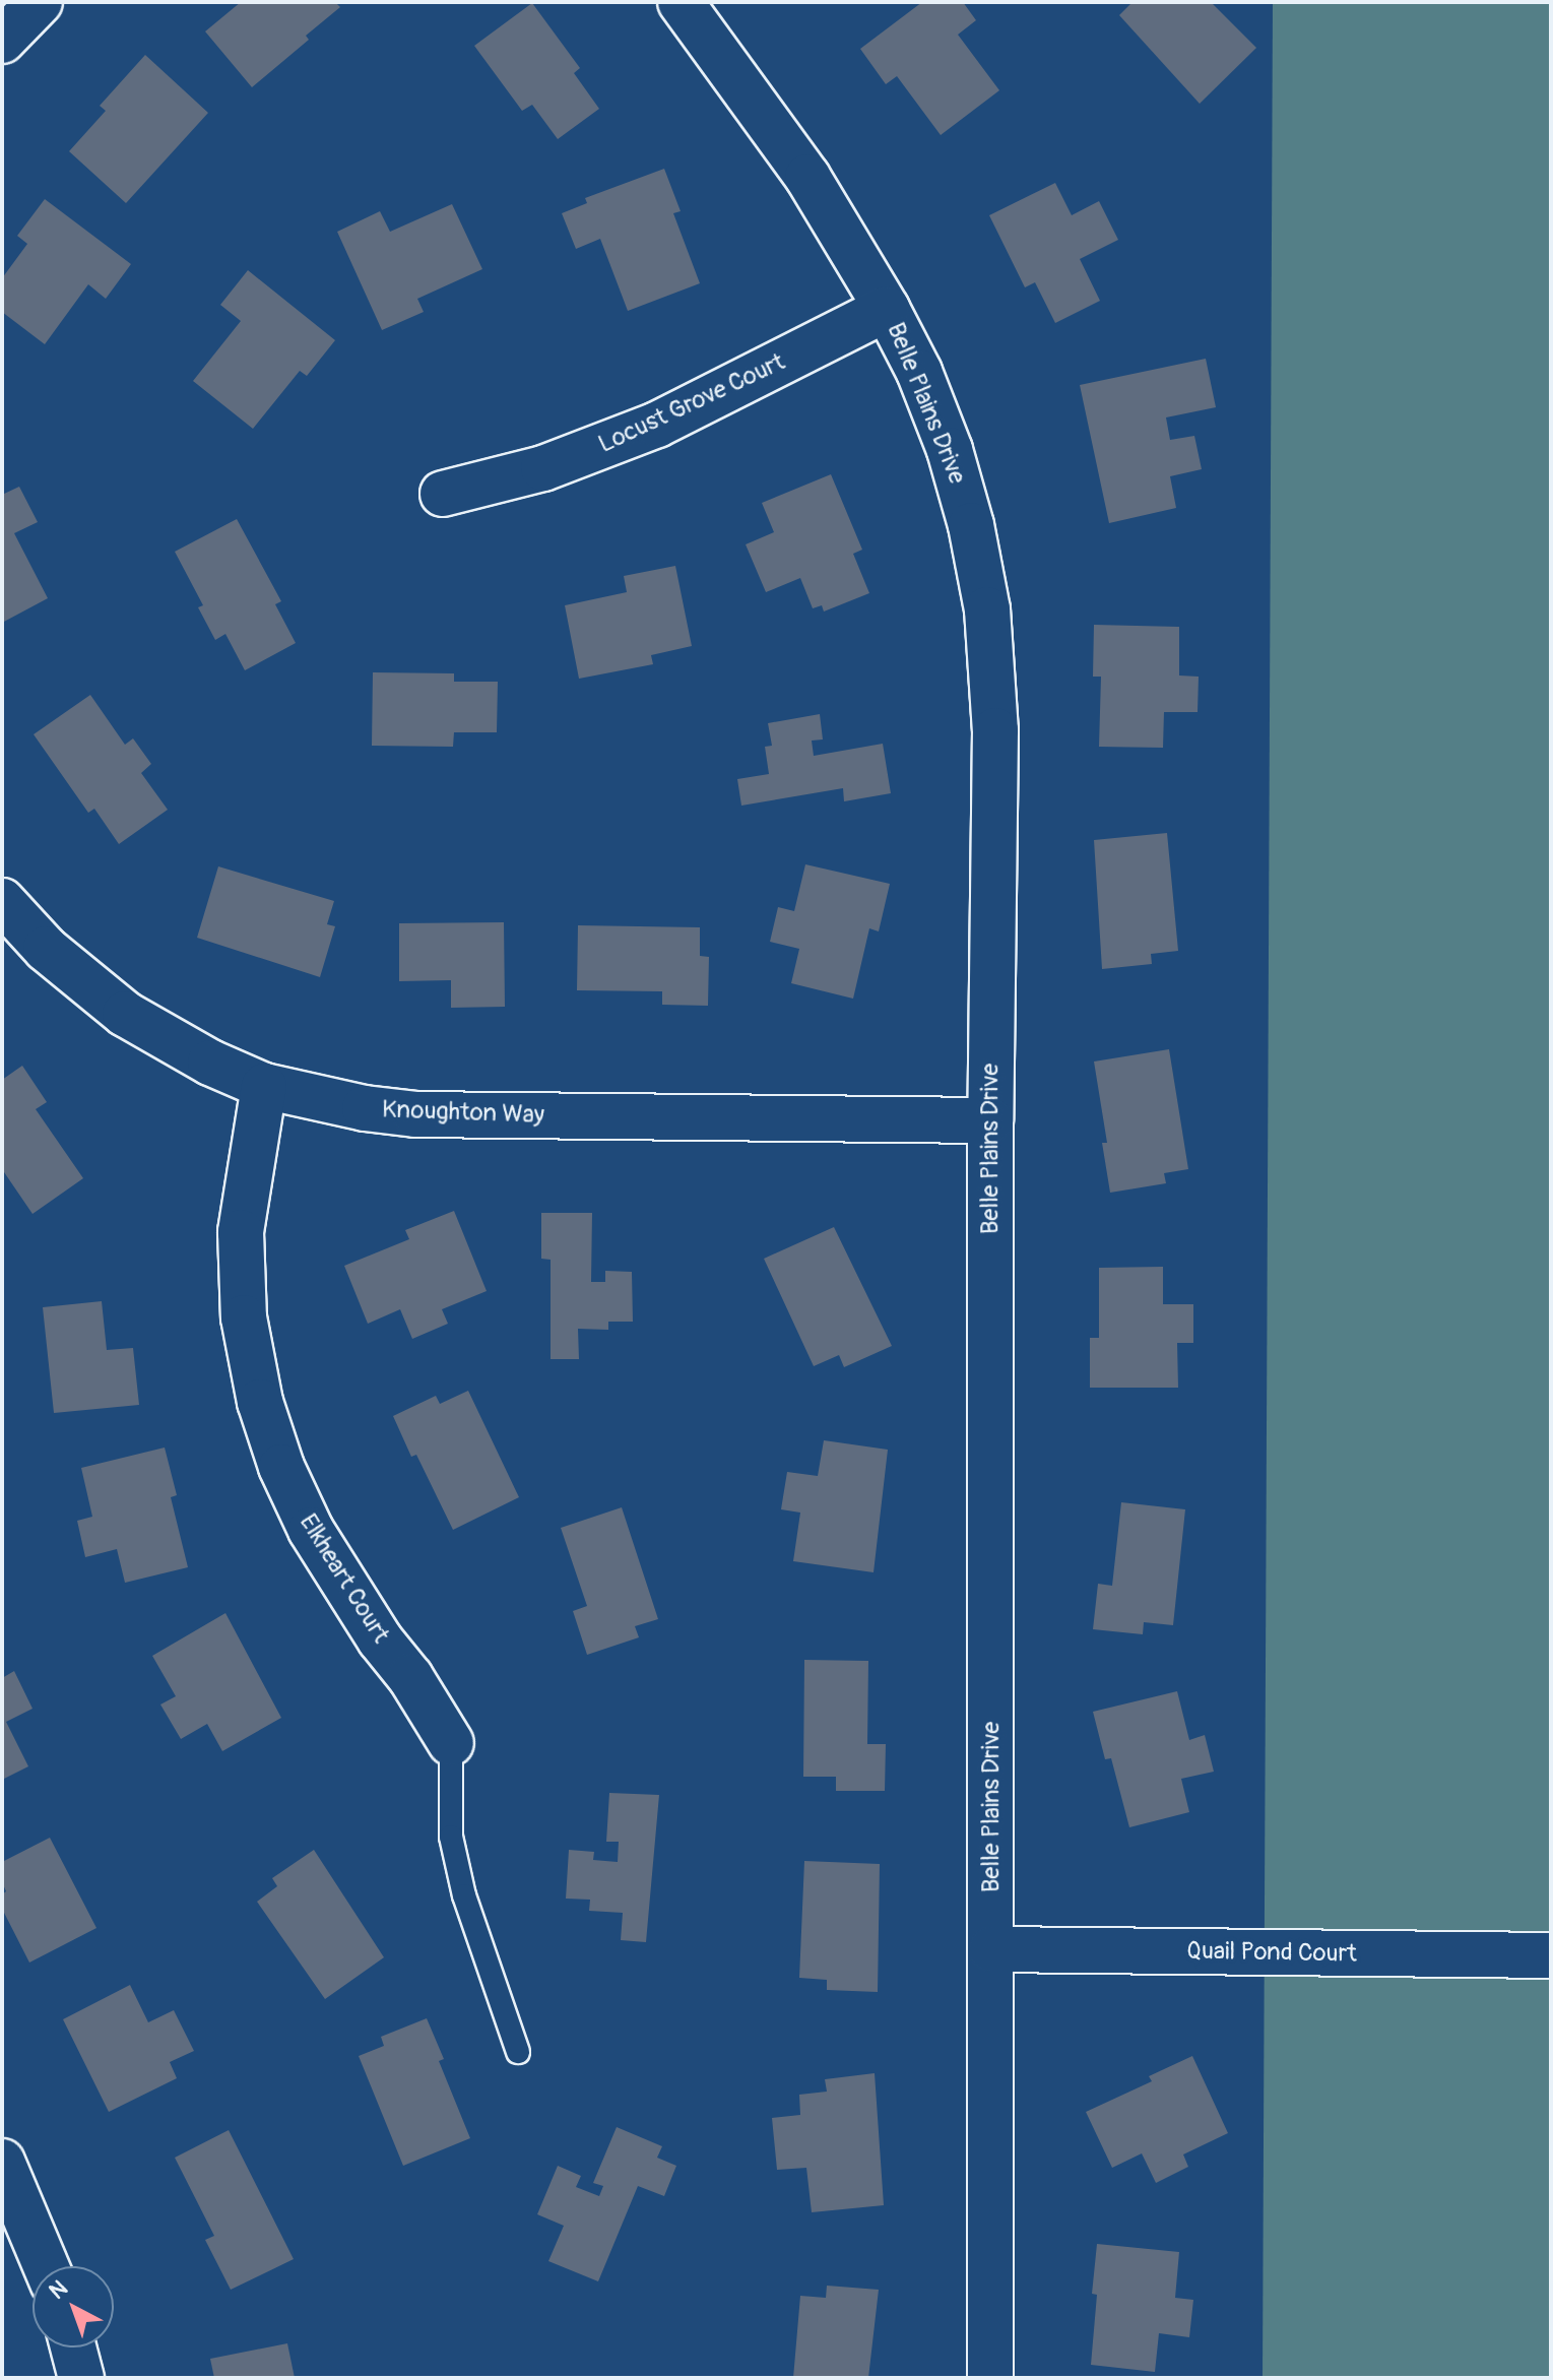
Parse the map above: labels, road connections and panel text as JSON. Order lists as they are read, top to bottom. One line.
{"streets":{"street":["Locust Grove Court","Belle Plains Drive","Knoughton Way","Elkheart Court","Quail Pond Court"]},"crossings":[["Locust Grove Court","Belle Plains Drive"],["Belle Plains Drive","Knoughton Way"],["Belle Plains Drive","Quail Pond Court"],["Knoughton Way","Elkheart Court"]],"north":"top left"}
